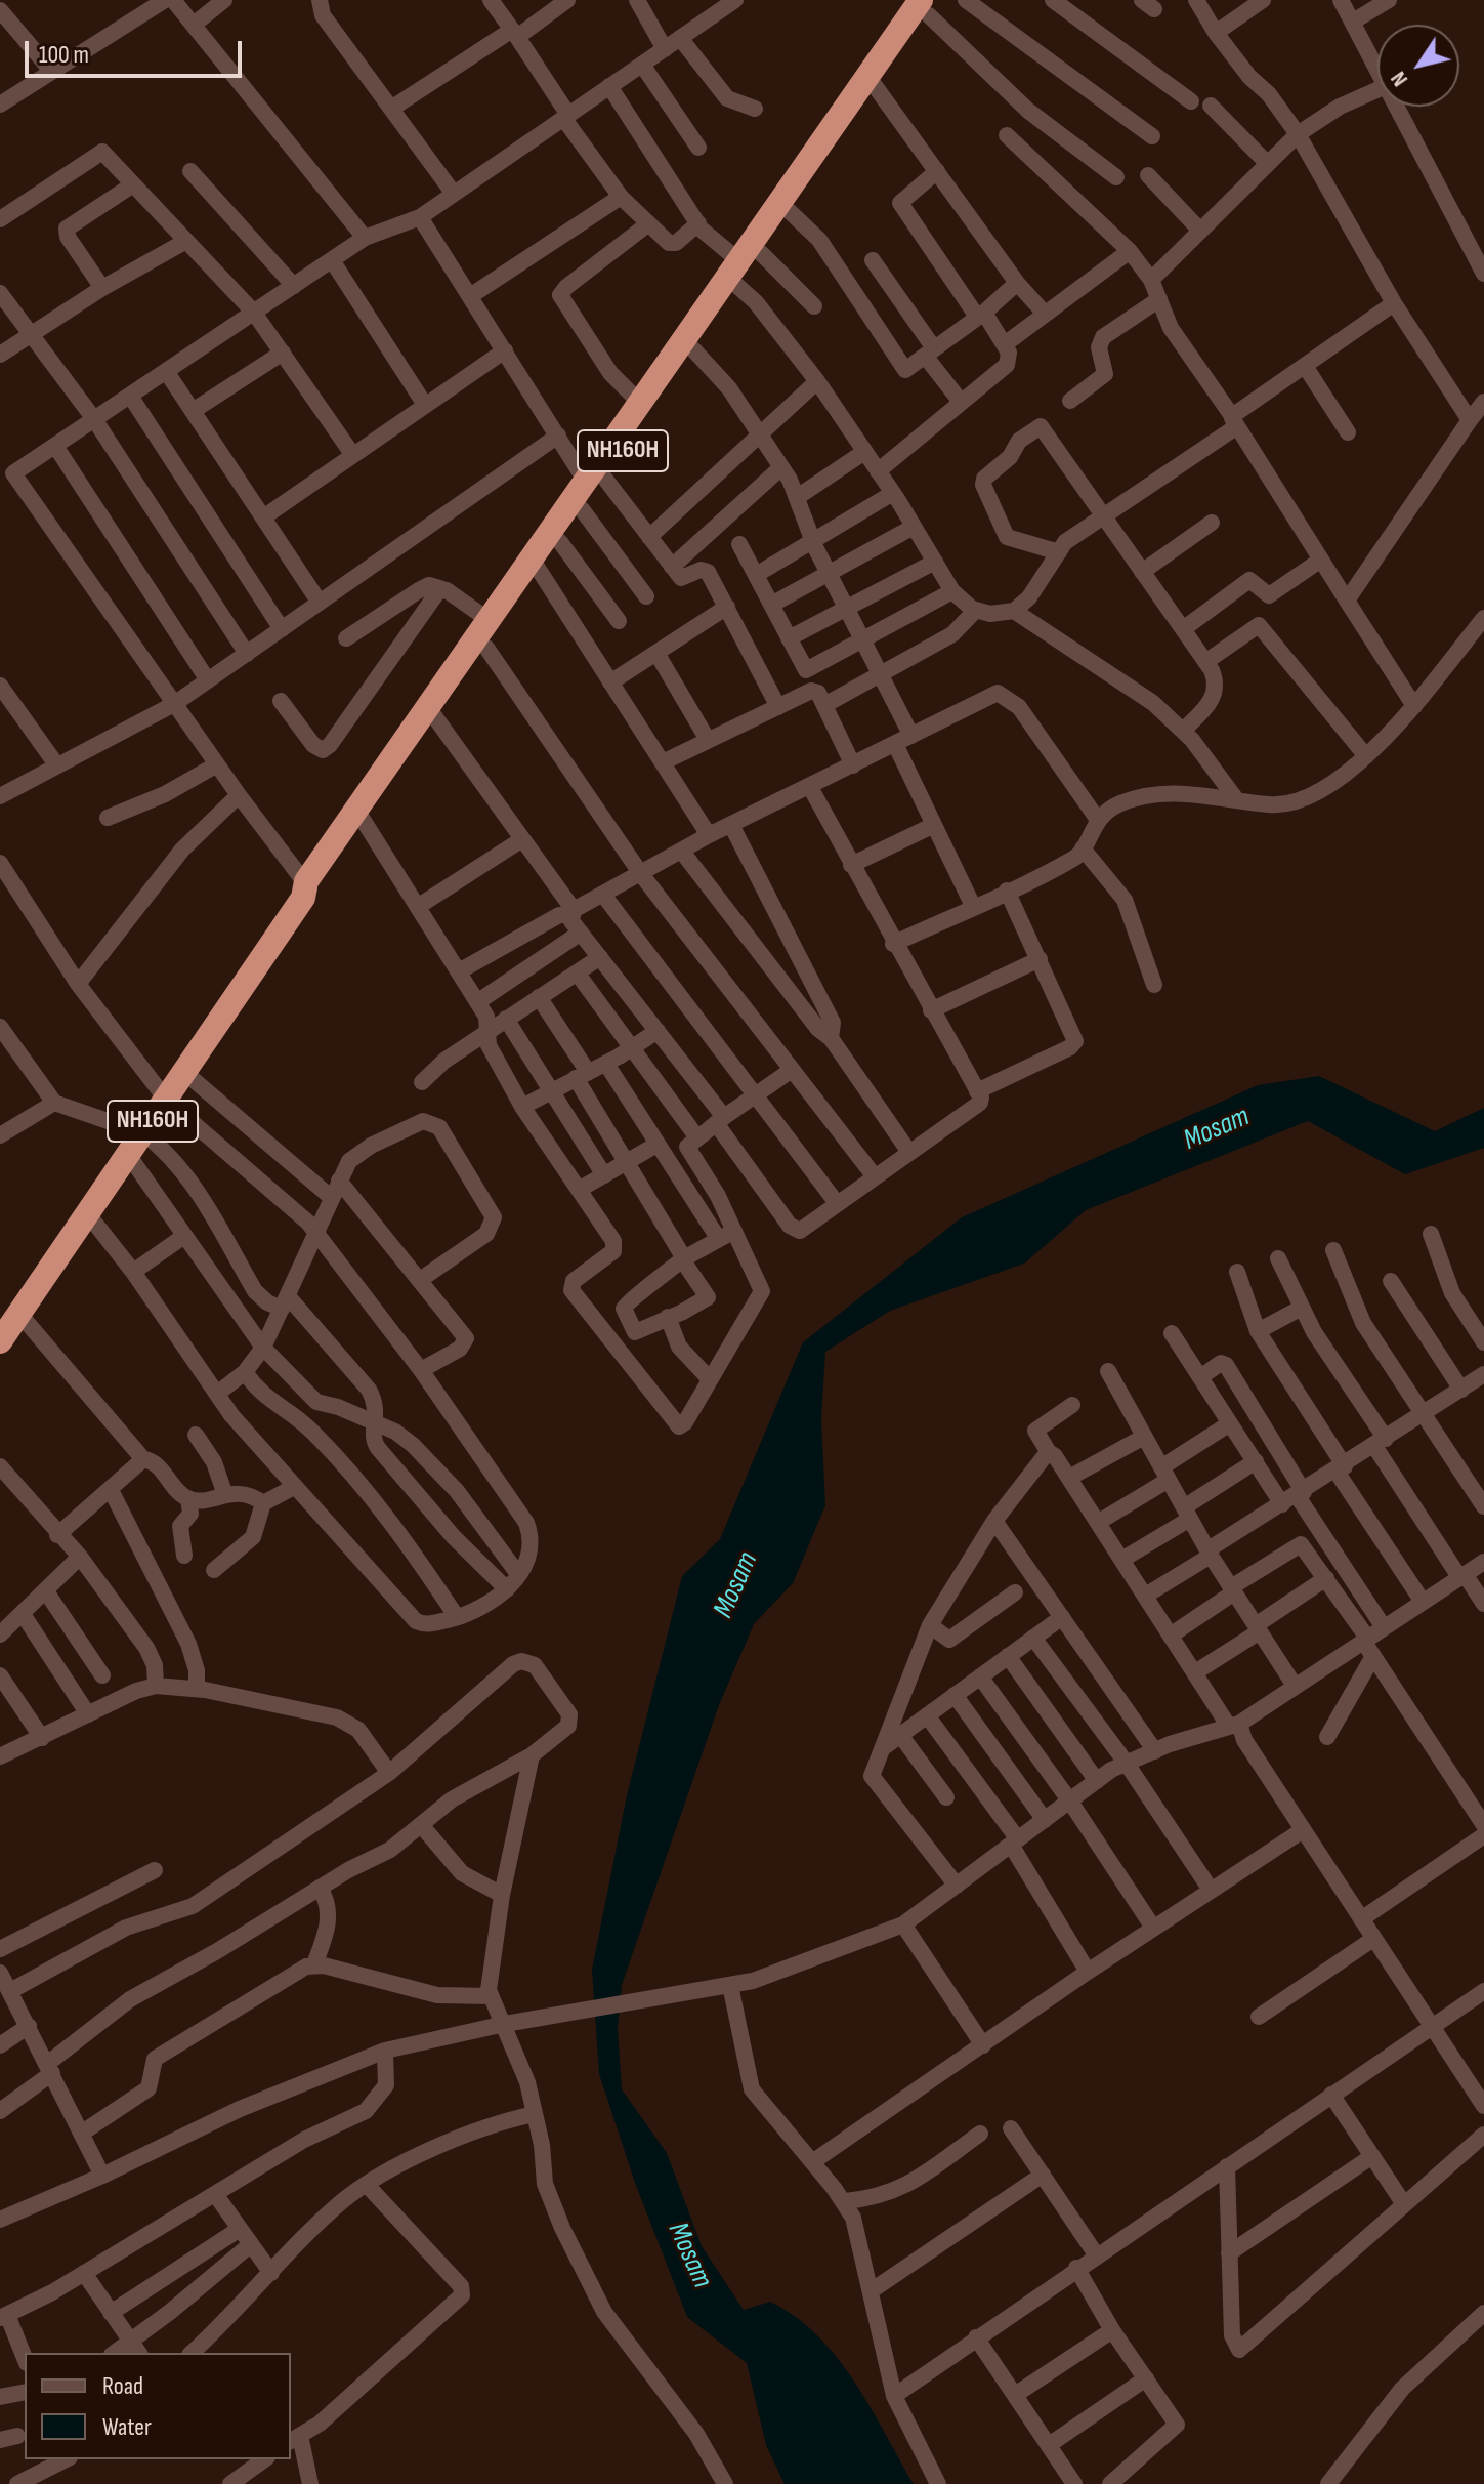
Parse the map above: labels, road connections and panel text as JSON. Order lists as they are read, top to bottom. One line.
{"streets":{"highway":["NH160H"]},"water":["Mosam"],"legend":["Road","Water"],"scale_bar":"100 m","north":"bottom left"}
